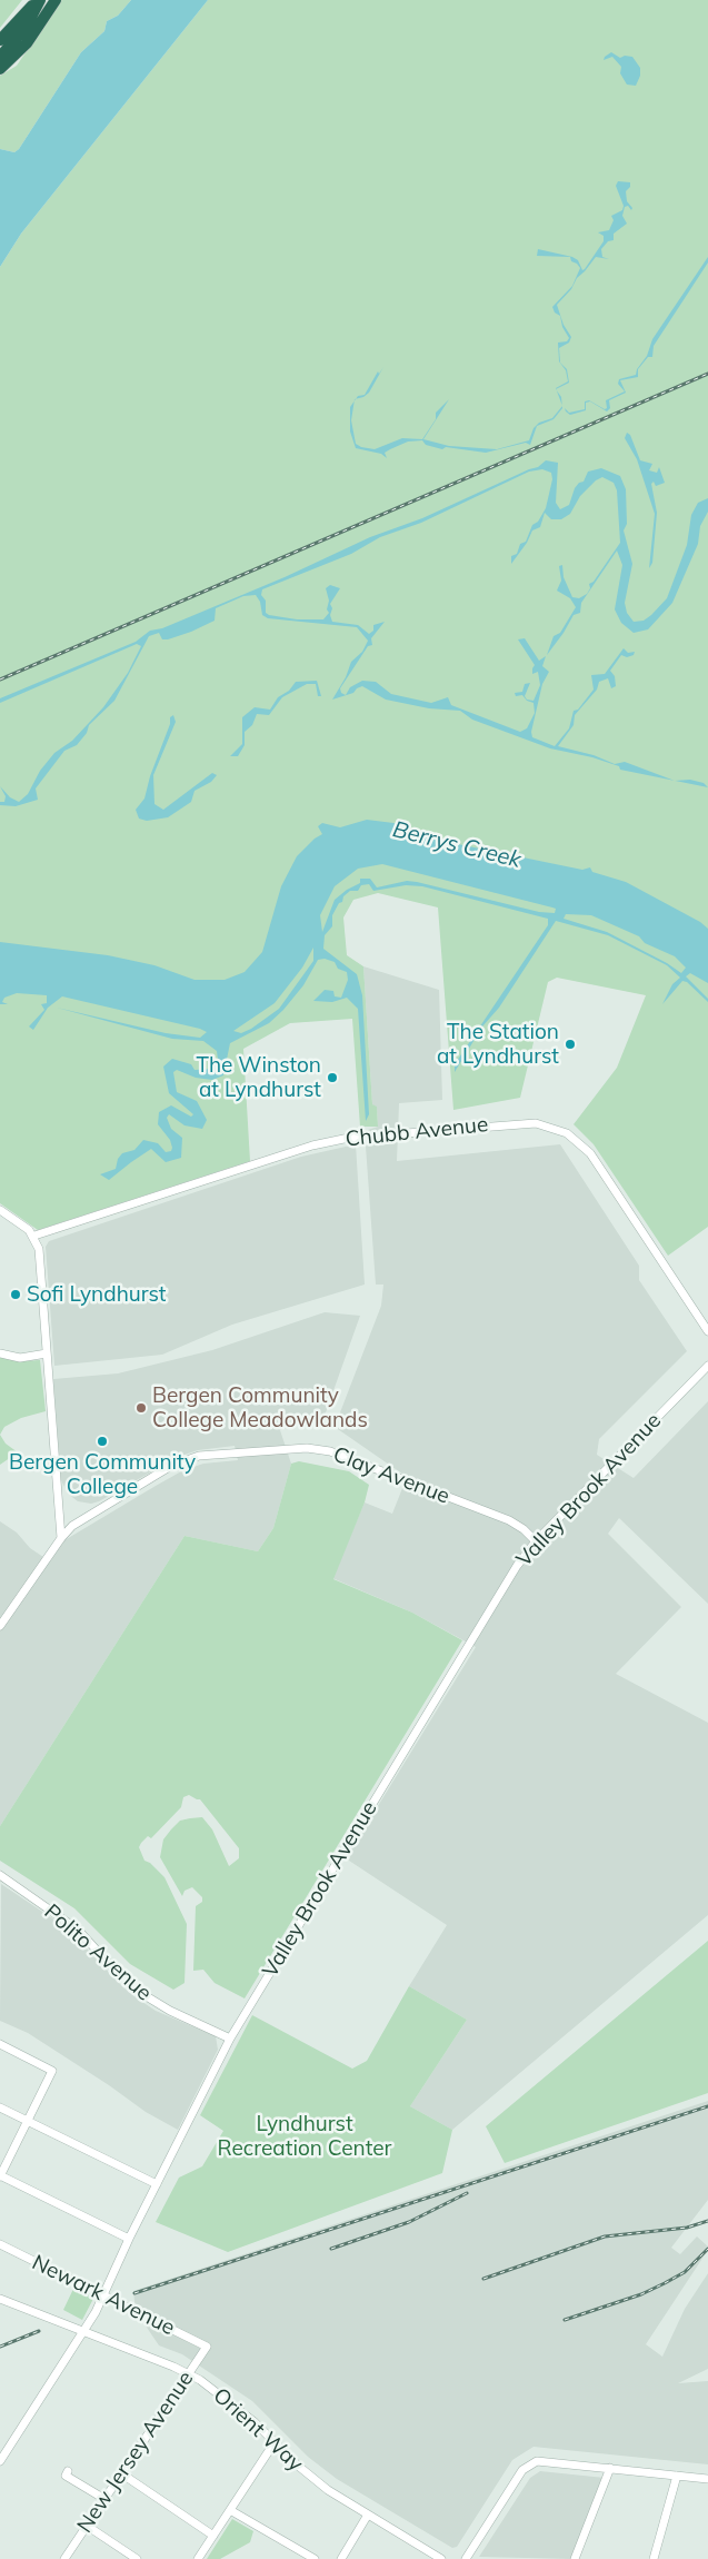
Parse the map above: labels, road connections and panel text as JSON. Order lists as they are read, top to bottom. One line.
{"streets":{"street":["Chubb Avenue","Clay Avenue","Valley Brook Avenue","Polito Avenue","Newark Avenue","Orient Way","New Jersey Avenue"]},"crossings":[["Clay Avenue","Valley Brook Avenue"],["Valley Brook Avenue","Polito Avenue"],["Valley Brook Avenue","Newark Avenue"],["Valley Brook Avenue","Orient Way"],["Newark Avenue","New Jersey Avenue"],["Orient Way","New Jersey Avenue"]],"water":["Berrys Creek"],"parks":["Lyndhurst Recreation Center"],"places":["The Station at Lyndhurst","The Winston at Lyndhurst","Sofi Lyndhurst","Bergen Community College Meadowlands","Bergen Community College"]}
